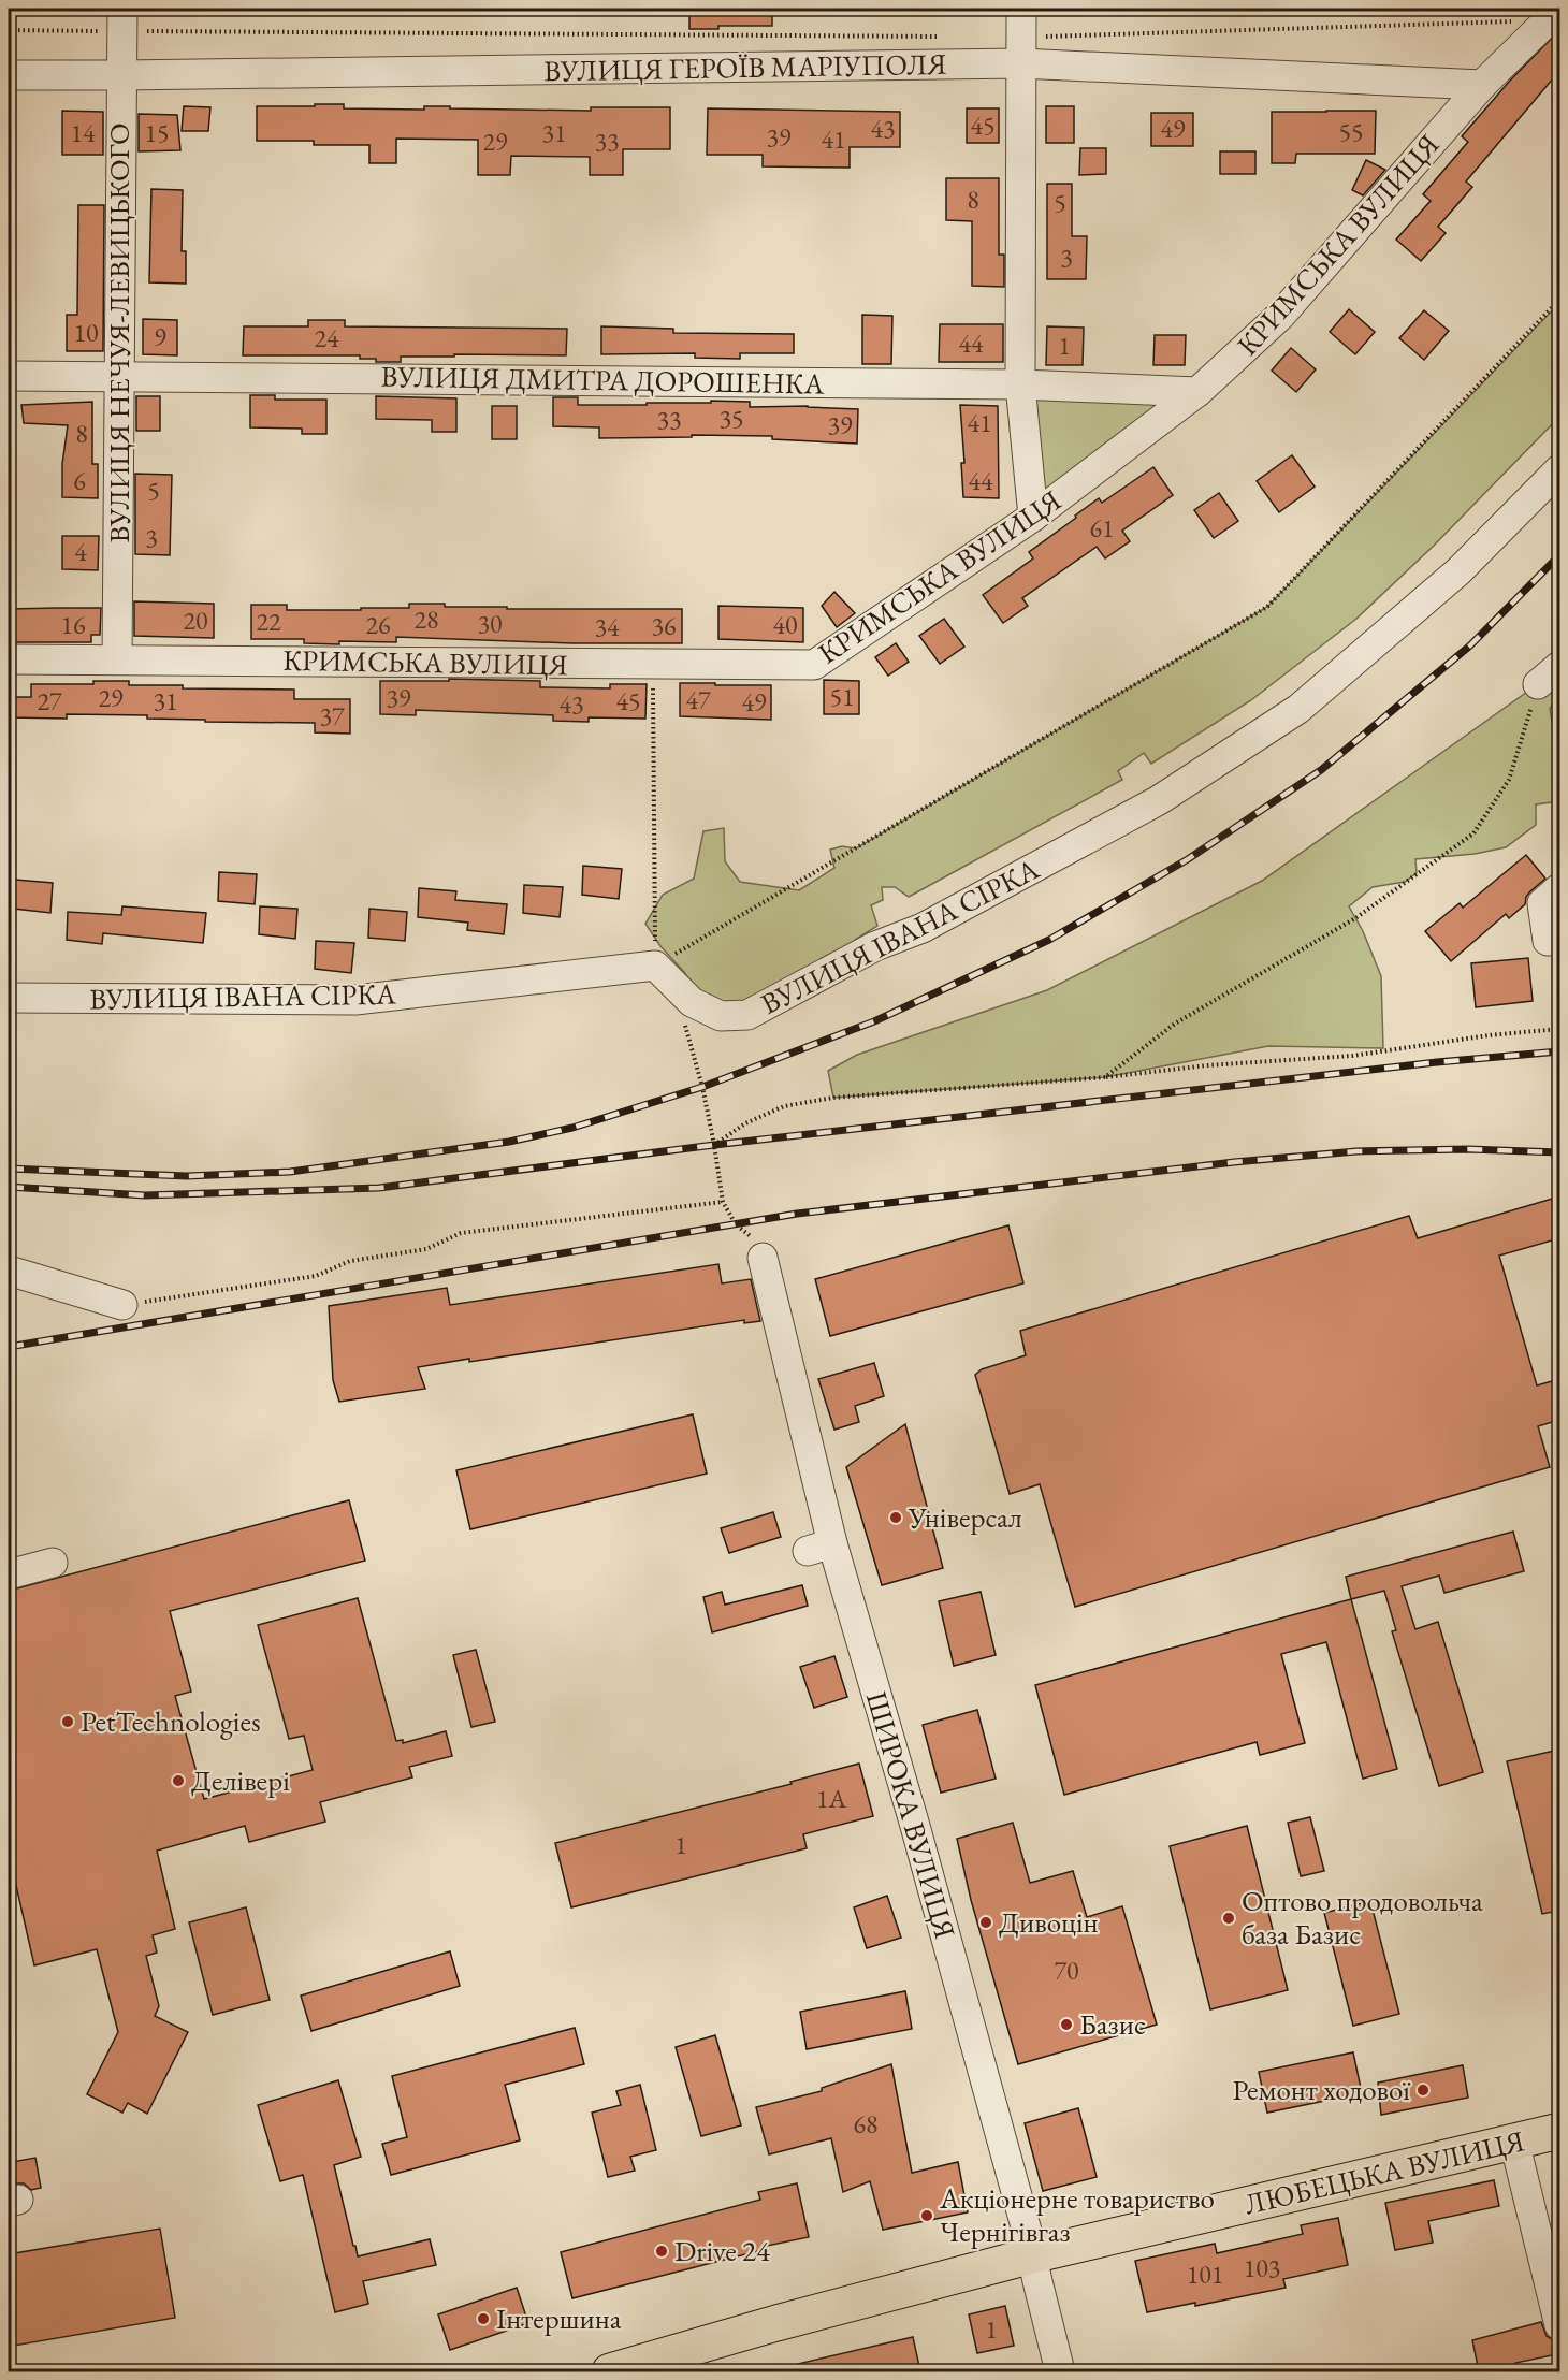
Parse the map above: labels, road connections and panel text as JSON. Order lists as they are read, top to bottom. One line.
{"streets":{"main road":["ЛЮБЕЦЬКА ВУЛИЦЯ"],"street":["ВУЛИЦЯ ГЕРОЇВ МАРІУПОЛЯ","КРИМСЬКА ВУЛИЦЯ","ВУЛИЦЯ НЕЧУЯ-ЛЕВИЦЬКОГО","ВУЛИЦЯ ДМИТРА ДОРОШЕНКА","ВУЛИЦЯ ІВАНА СІРКА","ШИРОКА ВУЛИЦЯ"]},"crossings":[["ВУЛИЦЯ ГЕРОЇВ МАРІУПОЛЯ","КРИМСЬКА ВУЛИЦЯ"],["ВУЛИЦЯ ГЕРОЇВ МАРІУПОЛЯ","ВУЛИЦЯ НЕЧУЯ-ЛЕВИЦЬКОГО"],["КРИМСЬКА ВУЛИЦЯ","ВУЛИЦЯ НЕЧУЯ-ЛЕВИЦЬКОГО"],["КРИМСЬКА ВУЛИЦЯ","ВУЛИЦЯ ДМИТРА ДОРОШЕНКА"],["ВУЛИЦЯ НЕЧУЯ-ЛЕВИЦЬКОГО","ВУЛИЦЯ ДМИТРА ДОРОШЕНКА"],["ШИРОКА ВУЛИЦЯ","ЛЮБЕЦЬКА ВУЛИЦЯ"]],"places":["Універсал","PetTechnologies","Делівері","Оптово продовольча база Базис","Дивоцін","Базис","Ремонт ходової","Акціонерне товариство Чернігівгаз","Drive 24","Інтершина"],"house_numbers":["45","43","49","55","14","15","31","39","41","29","33","8","5","3","10","9","24","44","1","35","33","41","39","8","6","44","5","61","3","4","28","20","22","30","16","26","40","36","34","51","29","39","47","27","31","45","49","43","37","1А","1","70","68","103","101","1"]}
